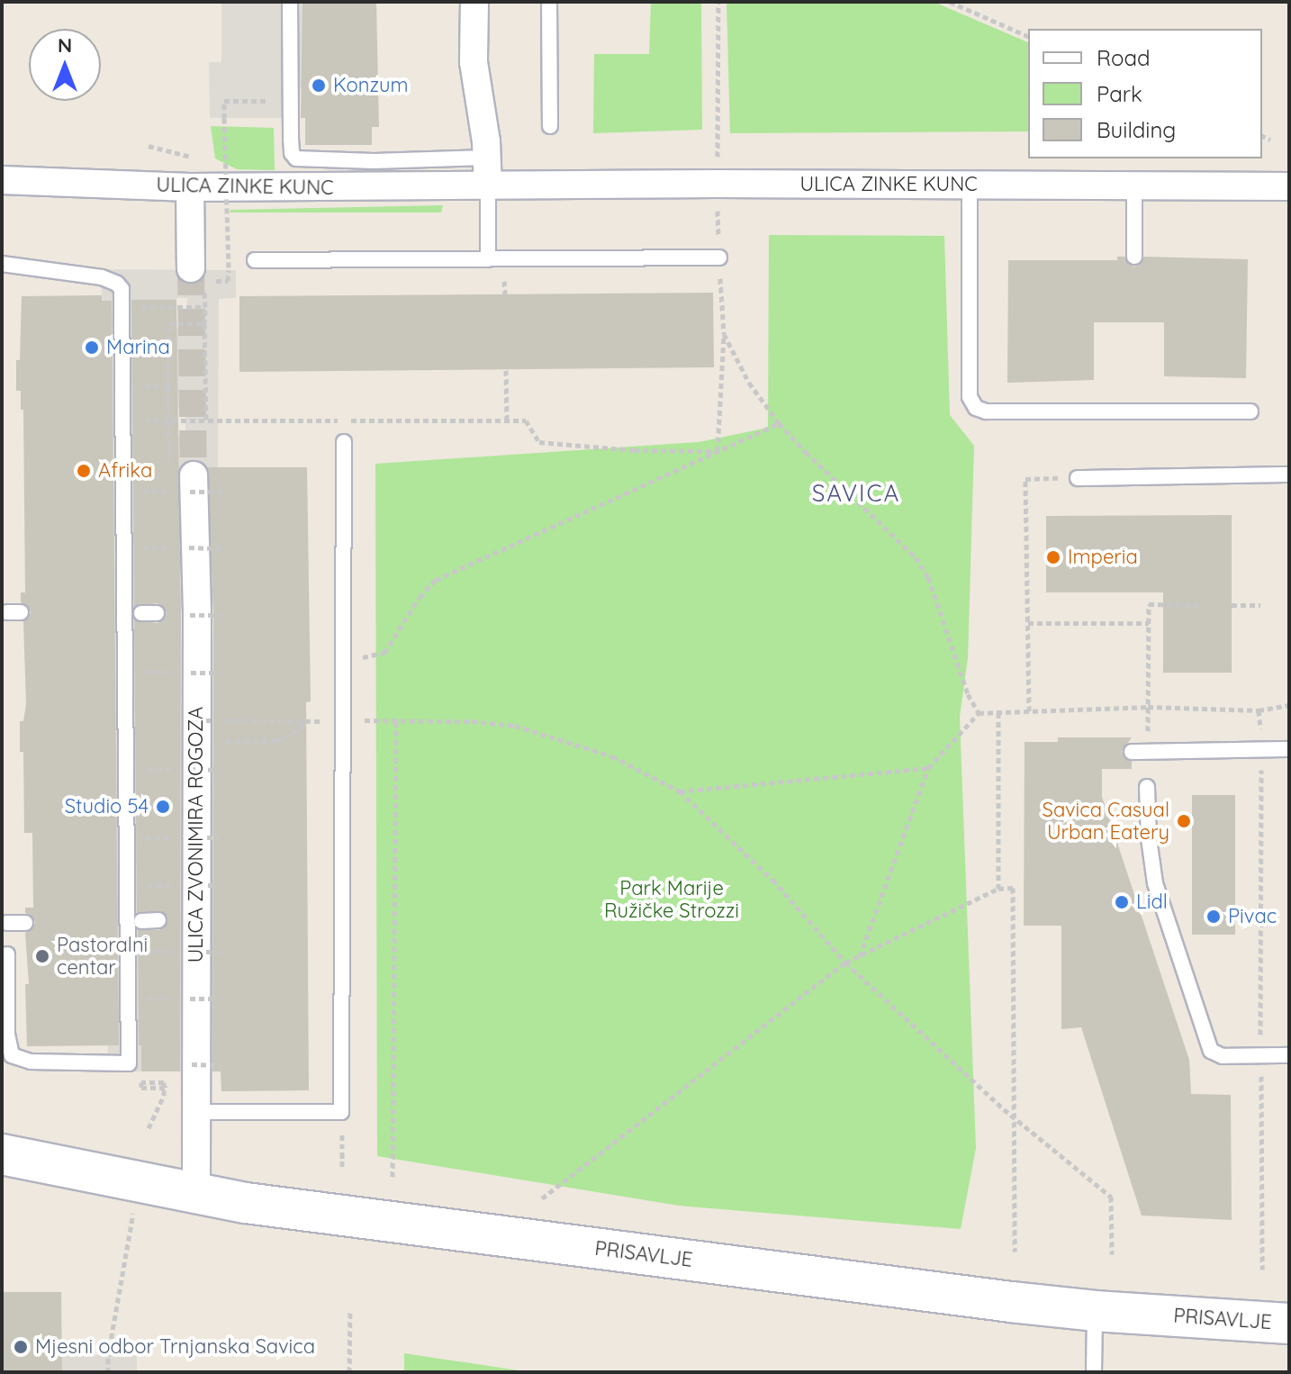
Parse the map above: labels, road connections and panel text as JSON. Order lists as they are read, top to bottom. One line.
{"streets":{"street":["ULICA ZINKE KUNC","ULICA ZVONIMIRA ROGOZA","PRISAVLJE"]},"crossings":[["ULICA ZVONIMIRA ROGOZA","PRISAVLJE"]],"districts":["SAVICA"],"parks":["Park Marije Ružičke Strozzi"],"places":["Konzum","Marina","Afrika","Imperia","Studio 54","Savica Casual Urban Eatery","Lidl","Pivac","Pastoralni centar","Mjesni odbor Trnjanska Savica"],"legend":["Road","Park","Building"],"north":"top"}
